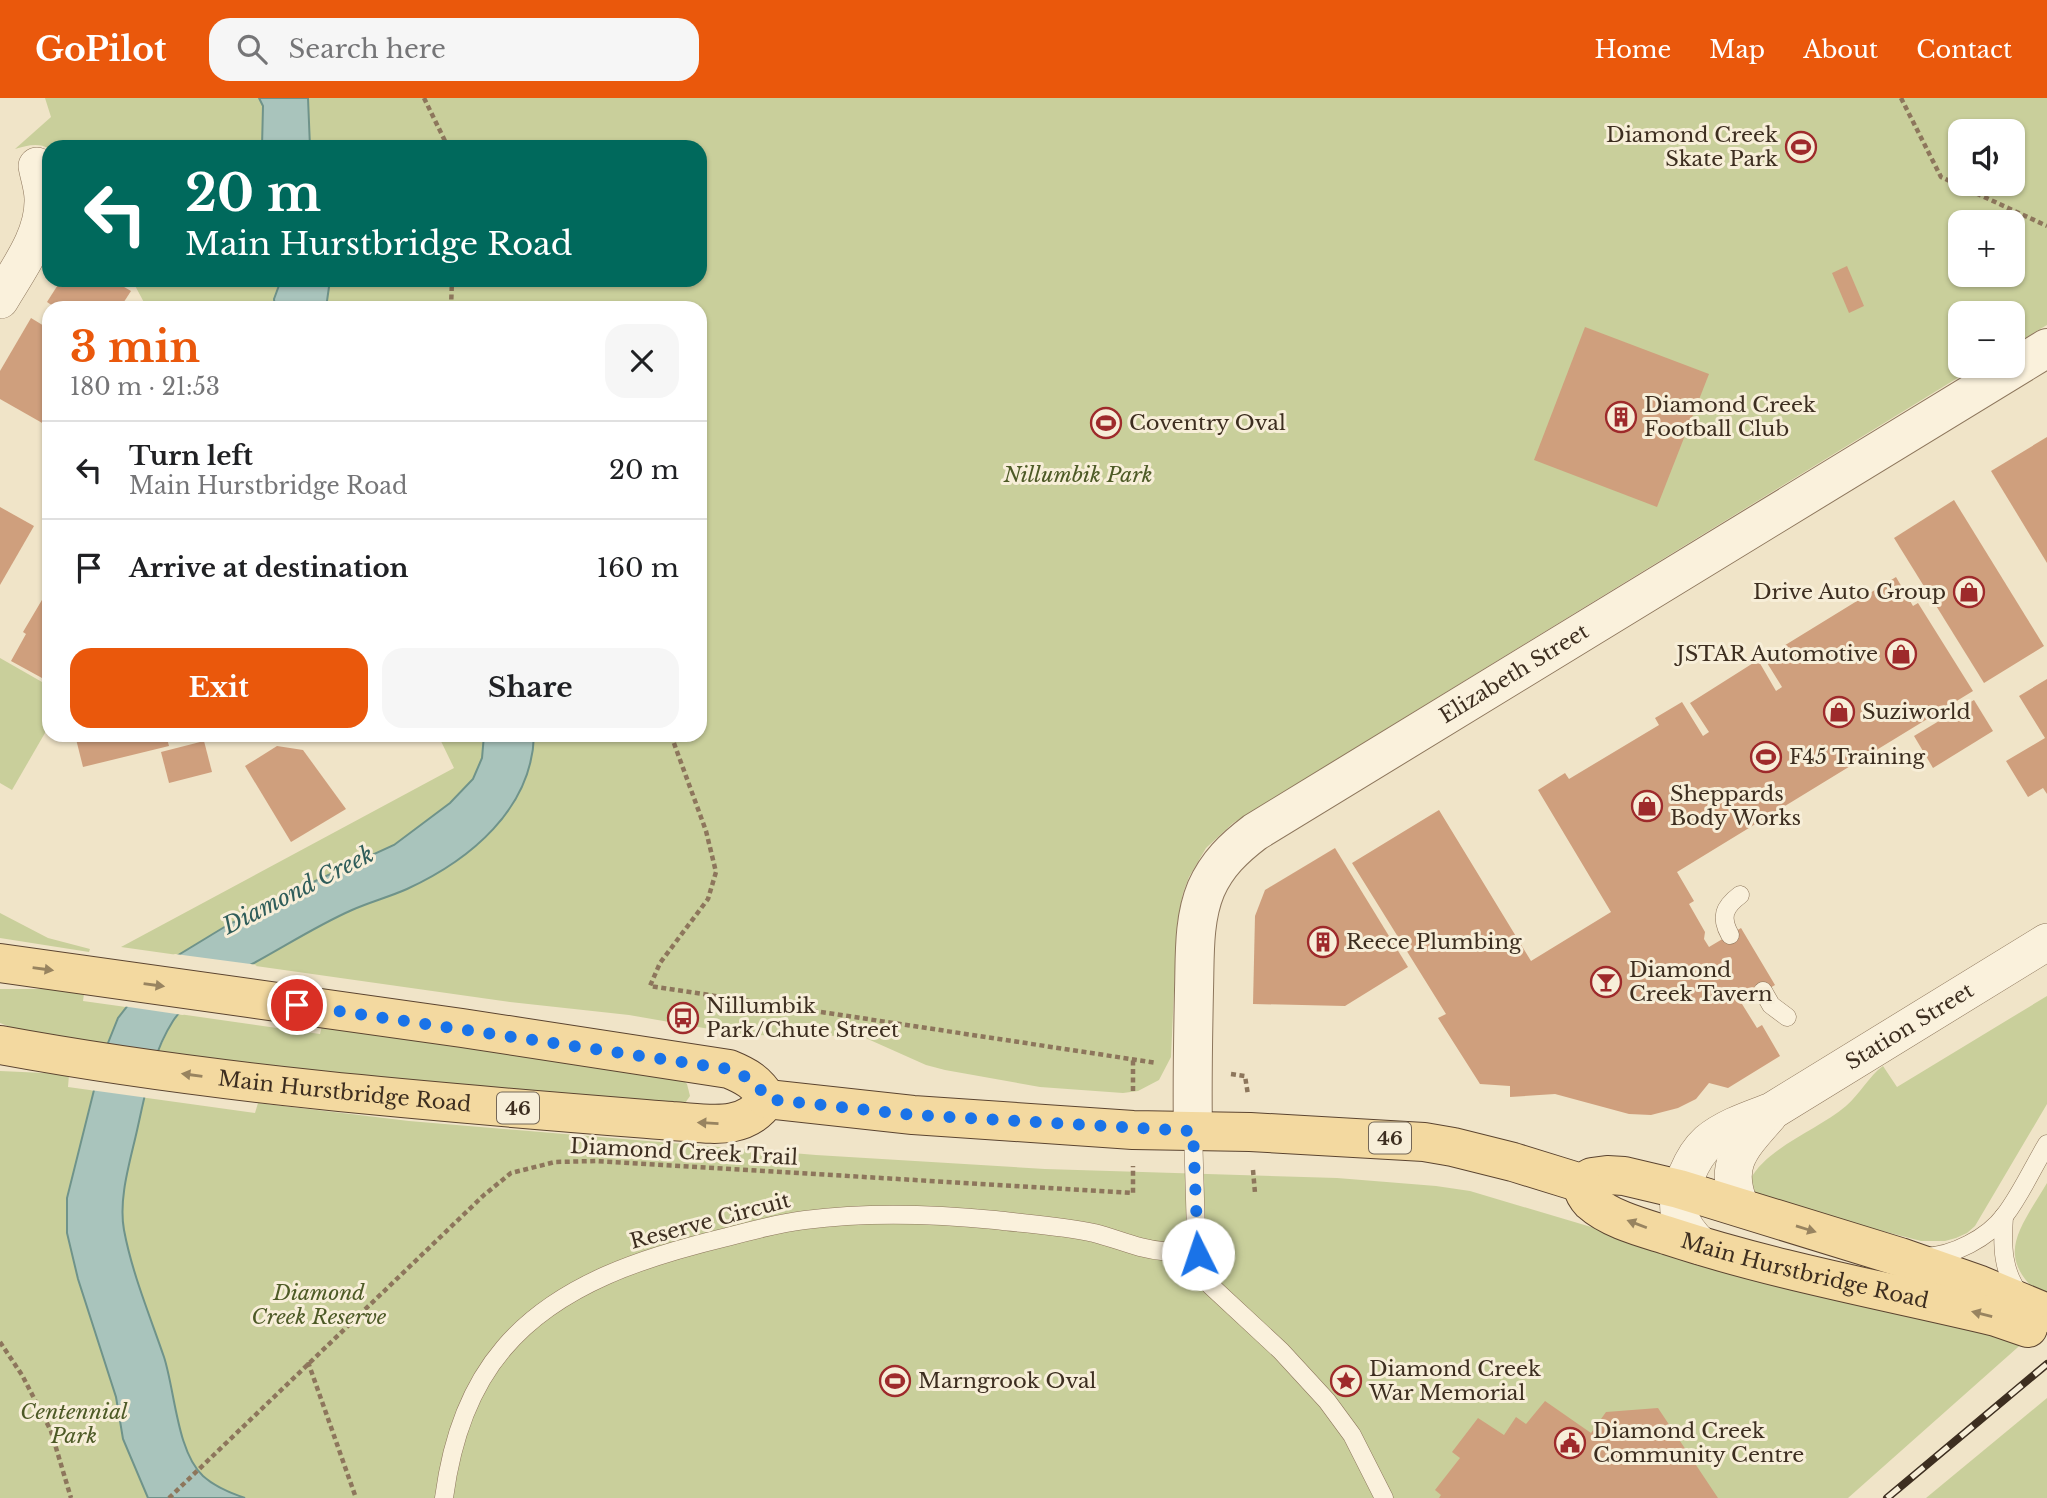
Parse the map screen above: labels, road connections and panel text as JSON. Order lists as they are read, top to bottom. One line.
{"streets":{"main road":["Main Hurstbridge Road","46"],"street":["Elizabeth Street","Station Street"],"lane":["Reserve Circuit"],"path":["Diamond Creek Trail"]},"crossings":[["Elizabeth Street","46"],["Station Street","Main Hurstbridge Road"],["Main Hurstbridge Road","46"]],"water":["Diamond Creek"],"parks":["Nillumbik Park","Diamond Creek Reserve","Centennial Park"],"places":{"sports":["Diamond Creek Skate Park","Coventry Oval","F45 Training","Marngrook Oval"],"building":["Diamond Creek Football Club","Reece Plumbing"],"shop":["Drive Auto Group","JSTAR Automotive","Suziworld","Sheppards Body Works"],"bar":["Diamond Creek Tavern"],"bus stop":["Nillumbik Park/Chute Street"],"place":["Diamond Creek War Memorial"],"public building":["Diamond Creek Community Centre"]},"page":{"header":"GoPilot","search":"Search here","nav":["Home","Map","About","Contact"],"map_buttons":["+","−"],"turn":["20 m","Main Hurstbridge Road"],"heading":["3 min","180 m · 21:53"],"list":[{"name":"Turn left","note":"Main Hurstbridge Road","value":"20 m"},{"name":"Arrive at destination","value":"160 m"}],"buttons":["Exit","Share"]}}
